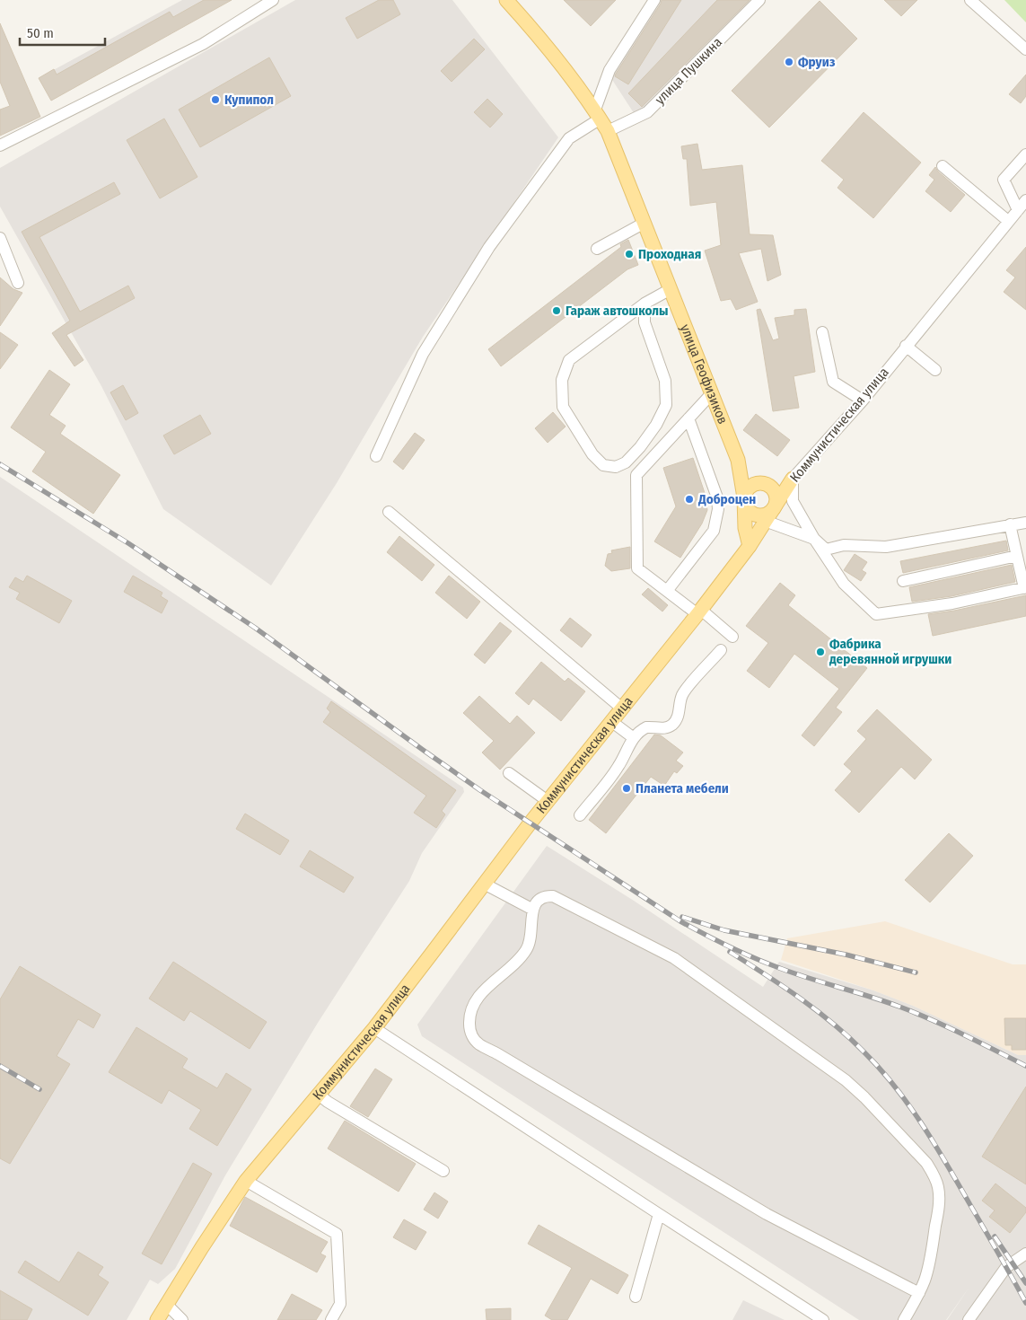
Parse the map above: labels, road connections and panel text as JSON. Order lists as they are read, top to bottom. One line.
{"streets":{"main road":["улица Геофизиков","Коммунистическая улица"],"street":["улица Пушкина"]},"crossings":[["улица Пушкина","улица Геофизиков"],["улица Геофизиков","Коммунистическая улица"]],"places":["Фруиз","Купипол","Проходная","Гараж автошколы","Доброцен","Фабрика деревянной игрушки","Планета мебели"],"scale_bar":"50 m"}
